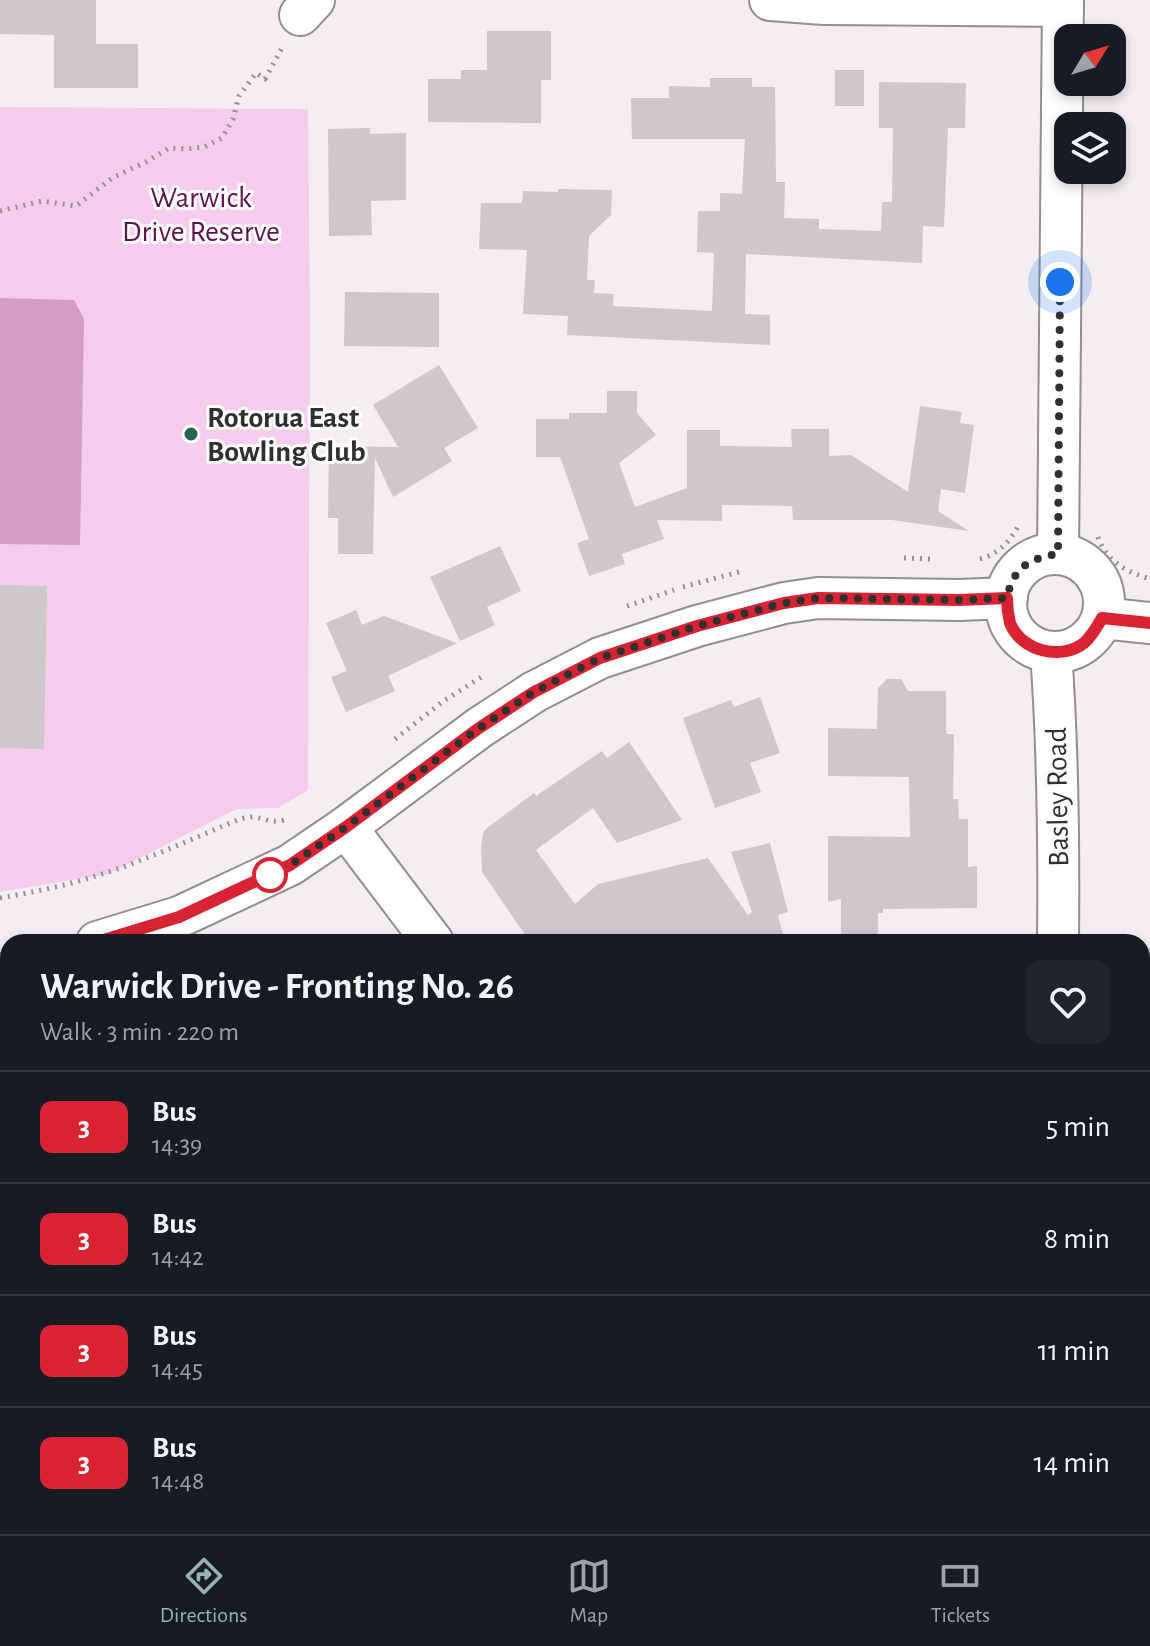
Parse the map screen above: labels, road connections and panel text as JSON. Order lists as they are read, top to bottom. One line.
{"streets":{"street":["Basley Road"]},"parks":["Warwick Drive Reserve"],"places":["Rotorua East Bowling Club"],"lines":["bus line 3"],"north":"top right","page":{"heading":["Warwick Drive - Fronting No. 26","Walk · 3 min · 220 m"],"list":[{"mark":"3","name":"Bus","note":"14:39","value":"5 min"},{"mark":"3","name":"Bus","note":"14:42","value":"8 min"},{"mark":"3","name":"Bus","note":"14:45","value":"11 min"},{"mark":"3","name":"Bus","note":"14:48","value":"14 min"}],"tabs":["Directions","Map","Tickets"]}}
